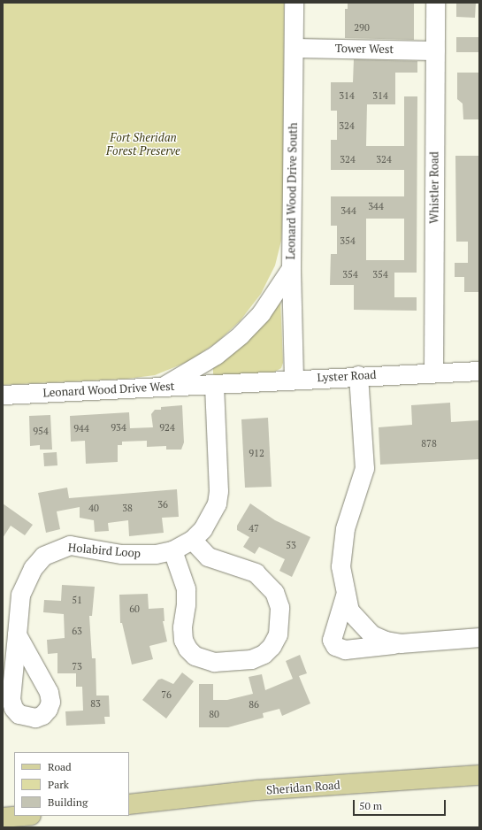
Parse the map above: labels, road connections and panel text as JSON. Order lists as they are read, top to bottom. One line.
{"streets":{"main road":["Sheridan Road"],"street":["Tower West","Whistler Road","Leonard Wood Drive South","Lyster Road","Leonard Wood Drive West","Holabird Loop"]},"crossings":[["Tower West","Whistler Road"],["Tower West","Leonard Wood Drive South"],["Whistler Road","Lyster Road"],["Leonard Wood Drive South","Lyster Road"],["Lyster Road","Leonard Wood Drive West"],["Lyster Road","Holabird Loop"],["Leonard Wood Drive West","Holabird Loop"]],"parks":["Fort Sheridan Forest Preserve"],"house_numbers":["290","314","314","324","324","324","344","344","354","354","354","934","924","944","954","878","912","36","40","38","47","53","51","60","63","73","76","83","86","80"],"legend":["Road","Park","Building"],"scale_bar":"50 m"}
